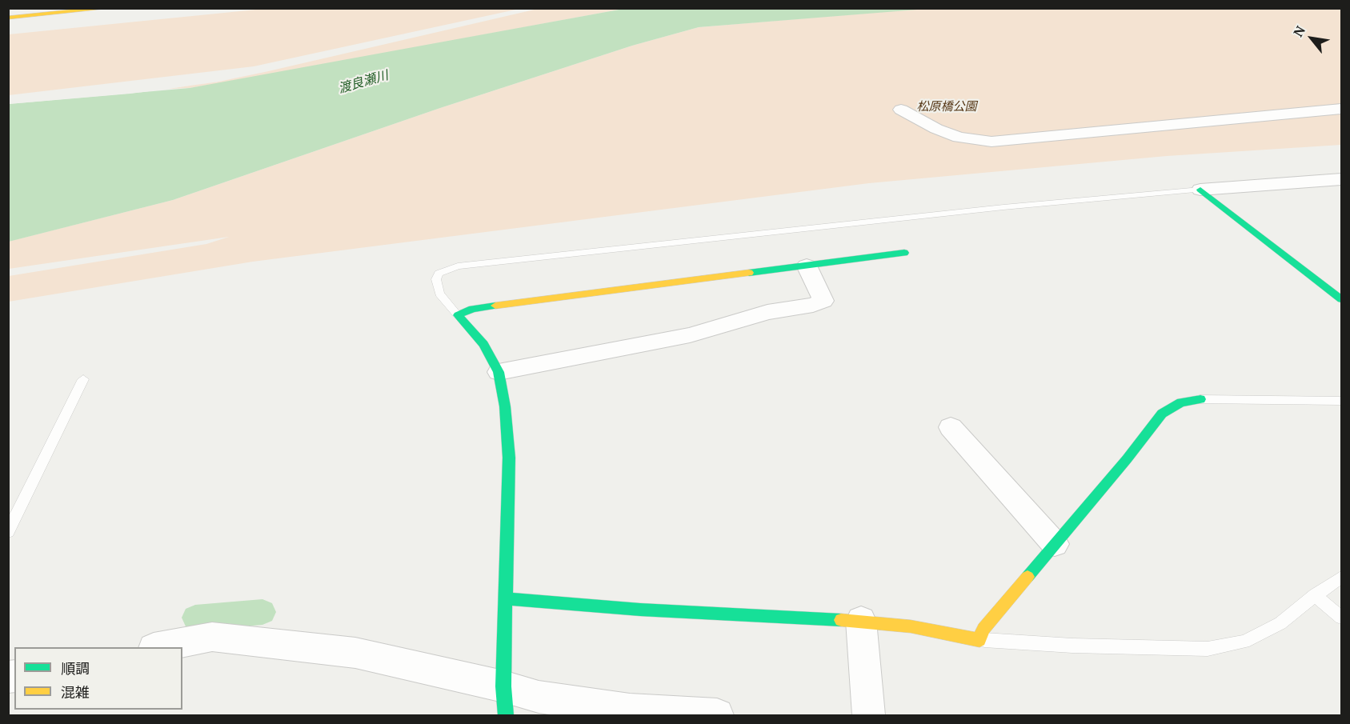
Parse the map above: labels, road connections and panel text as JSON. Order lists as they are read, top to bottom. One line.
{"water":["渡良瀬川"],"parks":["松原橋公園"],"legend":["順調","混雑"],"north":"top left"}
